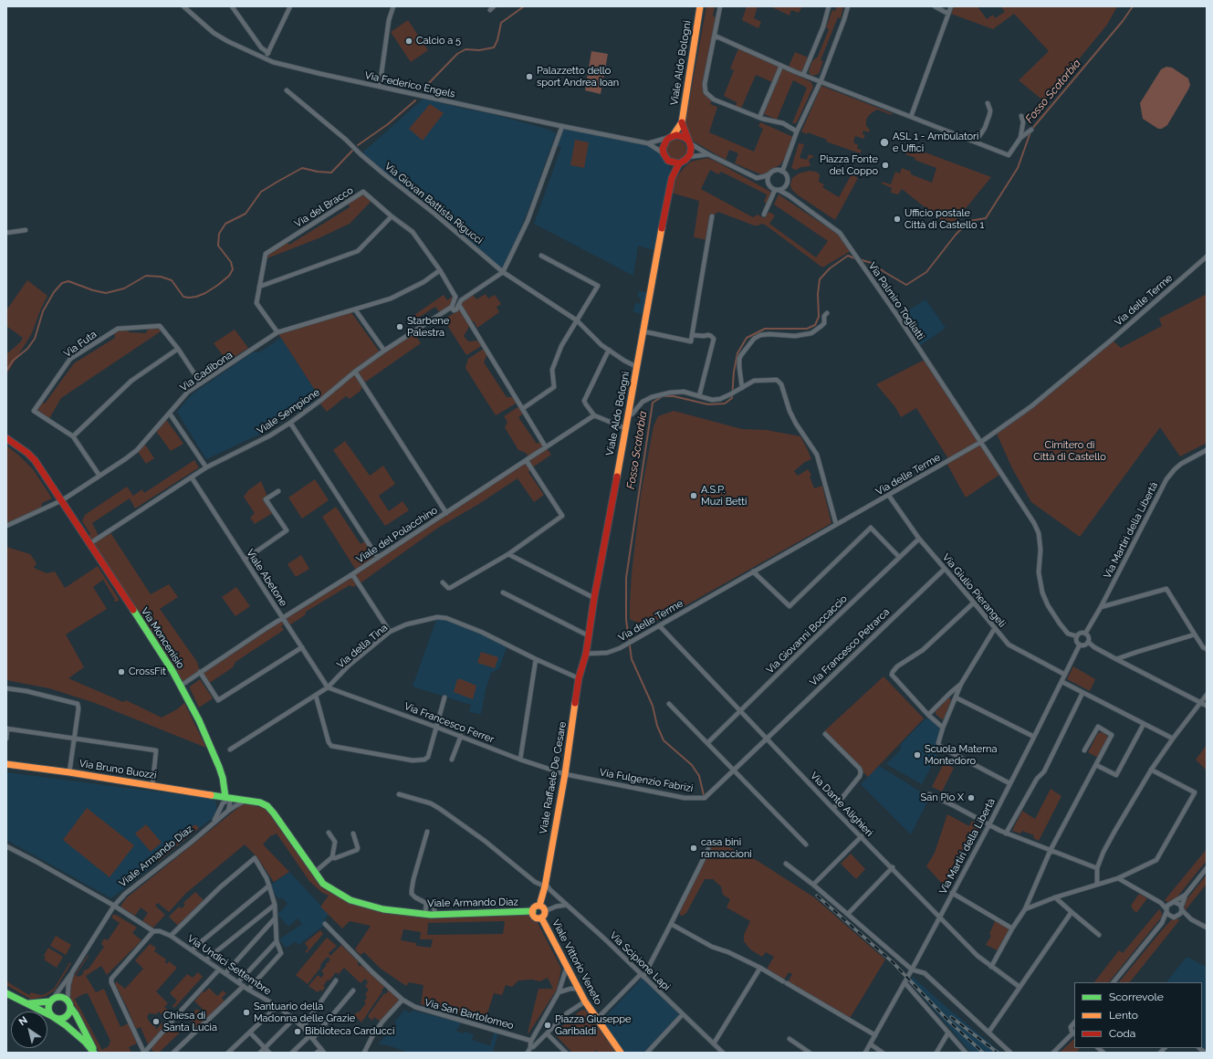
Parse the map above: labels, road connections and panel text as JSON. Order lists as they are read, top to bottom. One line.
{"streets":{"main road":["Viale Aldo Bologni","Via Moncenisio","Via Bruno Buozzi","Viale Raffaele De Cesare","Viale Armando Diaz","Viale Vittorio Veneto"],"street":["Via Federico Engels","Via Giovan Battista Rigucci","Via del Bracco","Via delle Terme","Via Palmiro Togliatti","Via Futa","Via Cadibona","Viale Sempione","Via Martiri della Libertà","Viale del Polacchino","Viale Abetone","Via Giulio Pierangeli","Via Giovanni Boccaccio","Via della Tina","Via Francesco Petrarca","Via Francesco Ferrer","Via Fulgenzio Fabrizi","Via Dante Alighieri","Via Scipione Lapi","Via Undici Settembre","Via San Bartolomeo"]},"crossings":[["Viale Aldo Bologni","Via Federico Engels"],["Viale Aldo Bologni","Via Giovan Battista Rigucci"],["Viale Aldo Bologni","Via delle Terme"],["Viale Aldo Bologni","Viale Raffaele De Cesare"],["Via del Bracco","Via Cadibona"],["Via delle Terme","Via Palmiro Togliatti"],["Via delle Terme","Via Giulio Pierangeli"],["Via delle Terme","Viale Raffaele De Cesare"],["Via delle Terme","Via Dante Alighieri"],["Via Palmiro Togliatti","Via Martiri della Libertà"],["Via Futa","Via Cadibona"],["Via Cadibona","Via Moncenisio"],["Viale Sempione","Viale Abetone"],["Viale Sempione","Via Moncenisio"],["Via Martiri della Libertà","Via Giulio Pierangeli"],["Via Martiri della Libertà","Via Dante Alighieri"],["Viale del Polacchino","Viale Abetone"],["Viale del Polacchino","Via Moncenisio"],["Viale Abetone","Via della Tina"],["Viale Abetone","Via Francesco Ferrer"],["Via Giulio Pierangeli","Via Giovanni Boccaccio"],["Via Giulio Pierangeli","Via Francesco Petrarca"],["Via Giovanni Boccaccio","Via Dante Alighieri"],["Via Moncenisio","Via Bruno Buozzi"],["Via Moncenisio","Viale Armando Diaz"],["Via della Tina","Via Francesco Ferrer"],["Via della Tina","Viale Raffaele De Cesare"],["Via Francesco Petrarca","Via Fulgenzio Fabrizi"],["Via Francesco Petrarca","Via Dante Alighieri"],["Via Francesco Ferrer","Viale Raffaele De Cesare"],["Via Francesco Ferrer","Via Fulgenzio Fabrizi"],["Via Bruno Buozzi","Viale Armando Diaz"],["Viale Raffaele De Cesare","Via Fulgenzio Fabrizi"],["Viale Raffaele De Cesare","Viale Armando Diaz"],["Viale Raffaele De Cesare","Via Scipione Lapi"],["Viale Raffaele De Cesare","Viale Vittorio Veneto"],["Via Fulgenzio Fabrizi","Via Dante Alighieri"],["Viale Armando Diaz","Viale Vittorio Veneto"],["Viale Armando Diaz","Via Undici Settembre"]],"water":["Fosso Scatorbia"],"parks":["Cimitero di Città di Castello"],"places":["Calcio a 5","Palazzetto dello sport Andrea Ioan","ASL 1 - Ambulatori e Uffici","Piazza Fonte del Coppo","Ufficio postale Città di Castello 1","Starbene Palestra","A.S.P. Muzi Betti","CrossFit","Scuola Materna Montedoro","San Pio X","casa bini ramaccioni","Santuario della Madonna delle Grazie","Chiesa di Santa Lucia","Piazza Giuseppe Garibaldi","Biblioteca Carducci"],"legend":["Scorrevole","Lento","Coda"],"north":"top left"}
